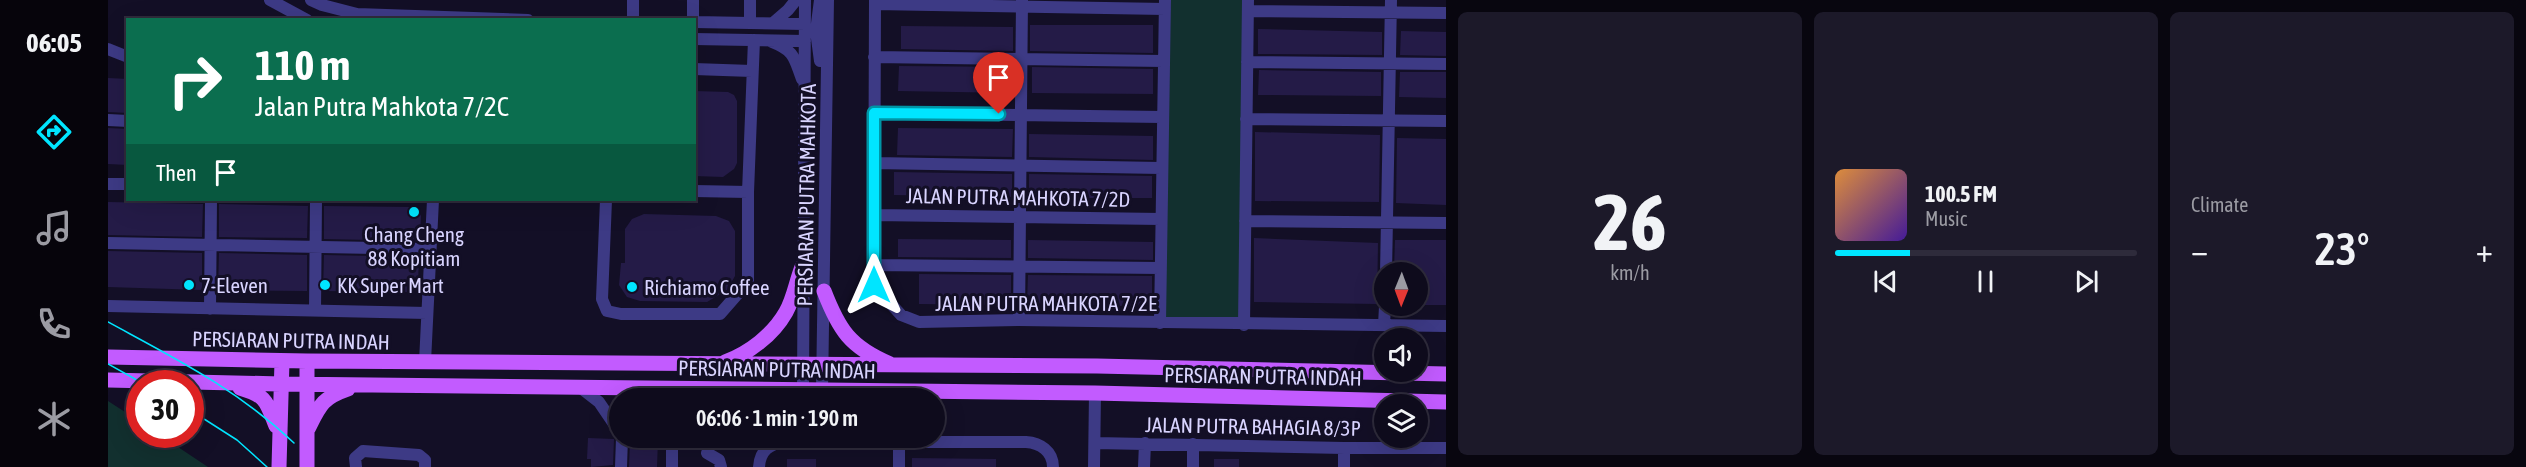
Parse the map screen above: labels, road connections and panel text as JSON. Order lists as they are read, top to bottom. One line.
{"streets":{"main road":["PERSIARAN PUTRA INDAH"],"street":["PERSIARAN PUTRA MAHKOTA","JALAN PUTRA MAHKOTA 7/2D","JALAN PUTRA MAHKOTA 7/2E","JALAN PUTRA BAHAGIA 8/3P"]},"crossings":[["PERSIARAN PUTRA MAHKOTA","PERSIARAN PUTRA INDAH"],["JALAN PUTRA MAHKOTA 7/2D","JALAN PUTRA MAHKOTA 7/2E"]],"places":["Chang Cheng 88 Kopitiam","7-Eleven","KK Super Mart","Richiamo Coffee"],"north":"bottom","page":{"tabs":"06:05","tile":[["26","km/h"],"Climate"],"turn":["110 m","Jalan Putra Mahkota 7/2C"],"then":"Then","song":["100.5 FM","Music"],"heat":["−","23°","+"],"limit":"30","trip":"06:06 · 1 min · 190 m"}}
